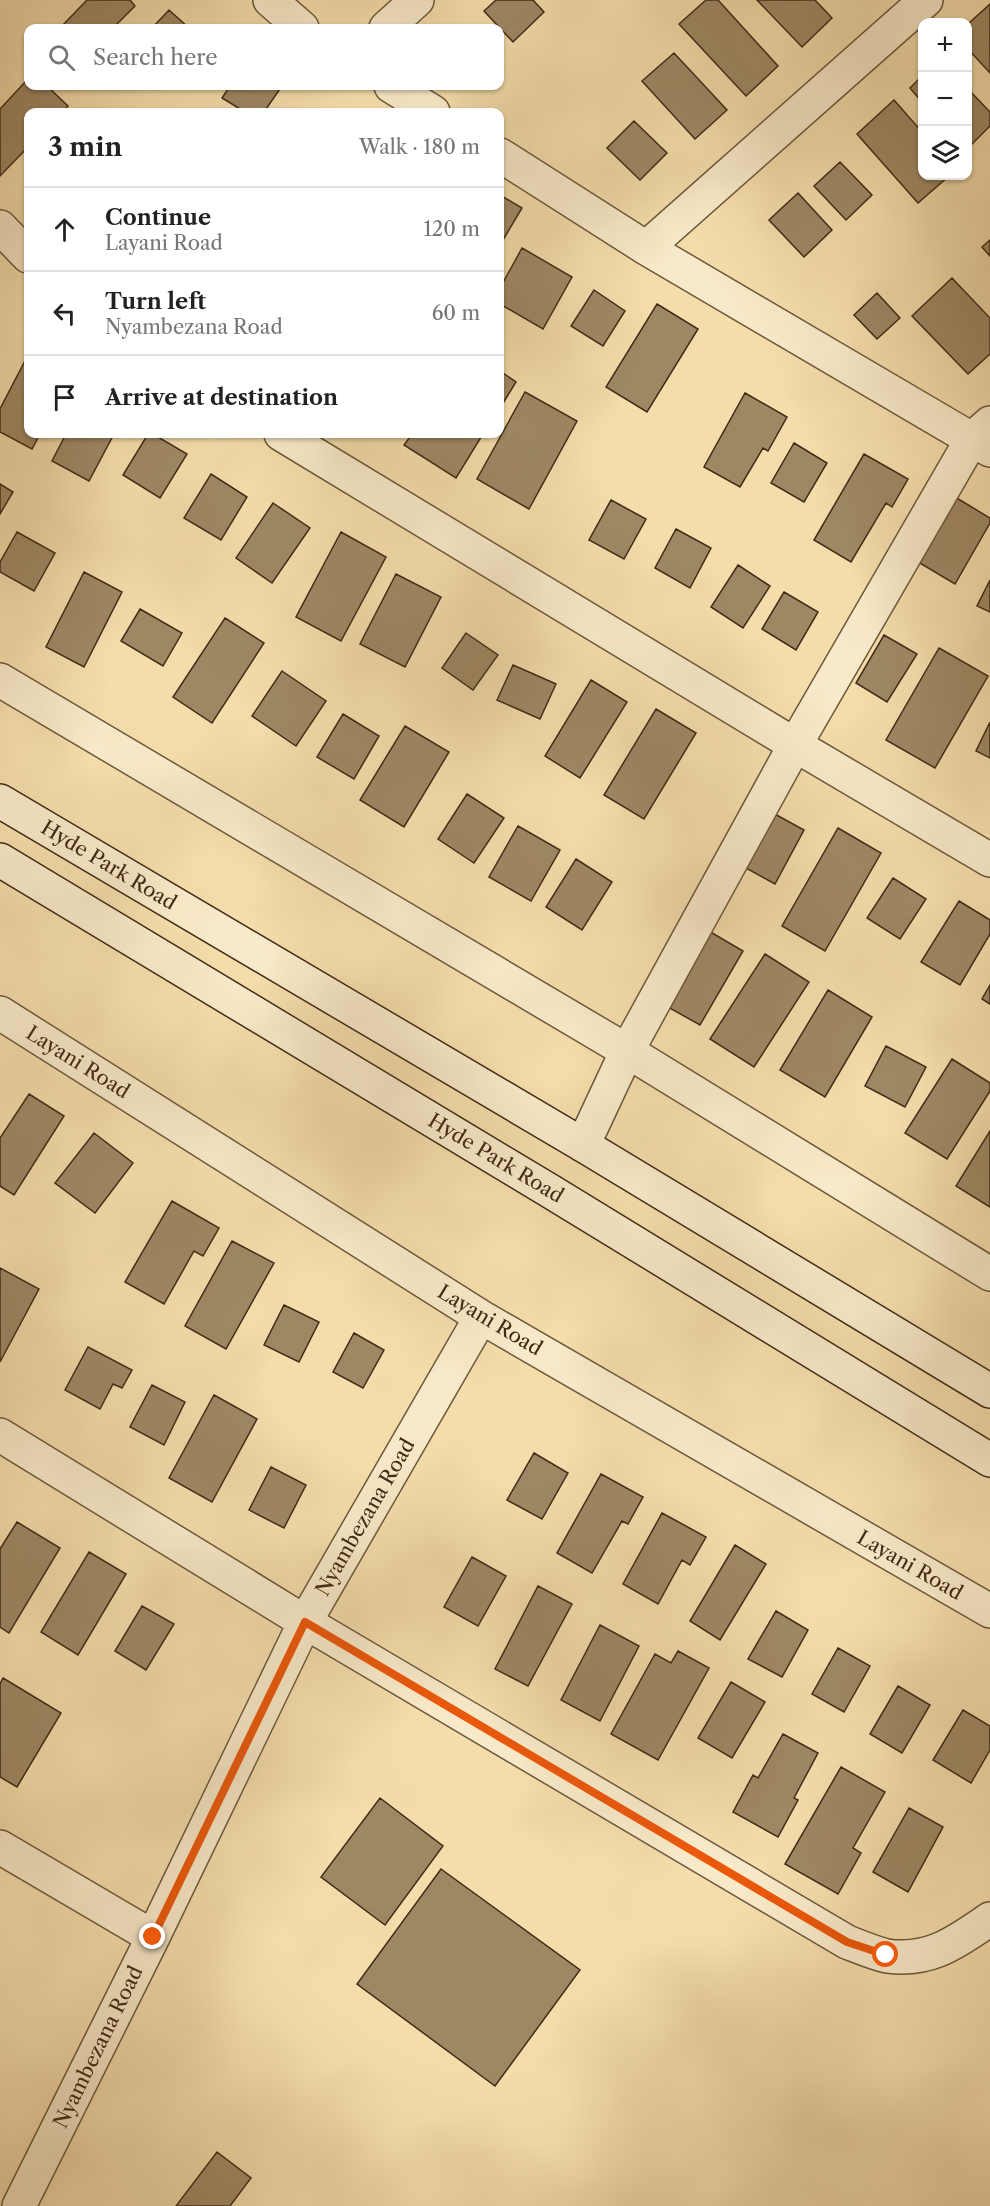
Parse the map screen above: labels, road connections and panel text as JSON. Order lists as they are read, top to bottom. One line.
{"streets":{"street":["Hyde Park Road","Layani Road","Nyambezana Road"]},"crossings":[["Layani Road","Nyambezana Road"]],"page":{"map_buttons":["+","−"],"search":"Search here","heading":["3 min","Walk · 180 m"],"list":[["Continue","Layani Road","120 m"],["Turn left","Nyambezana Road","60 m"],"Arrive at destination"]}}
